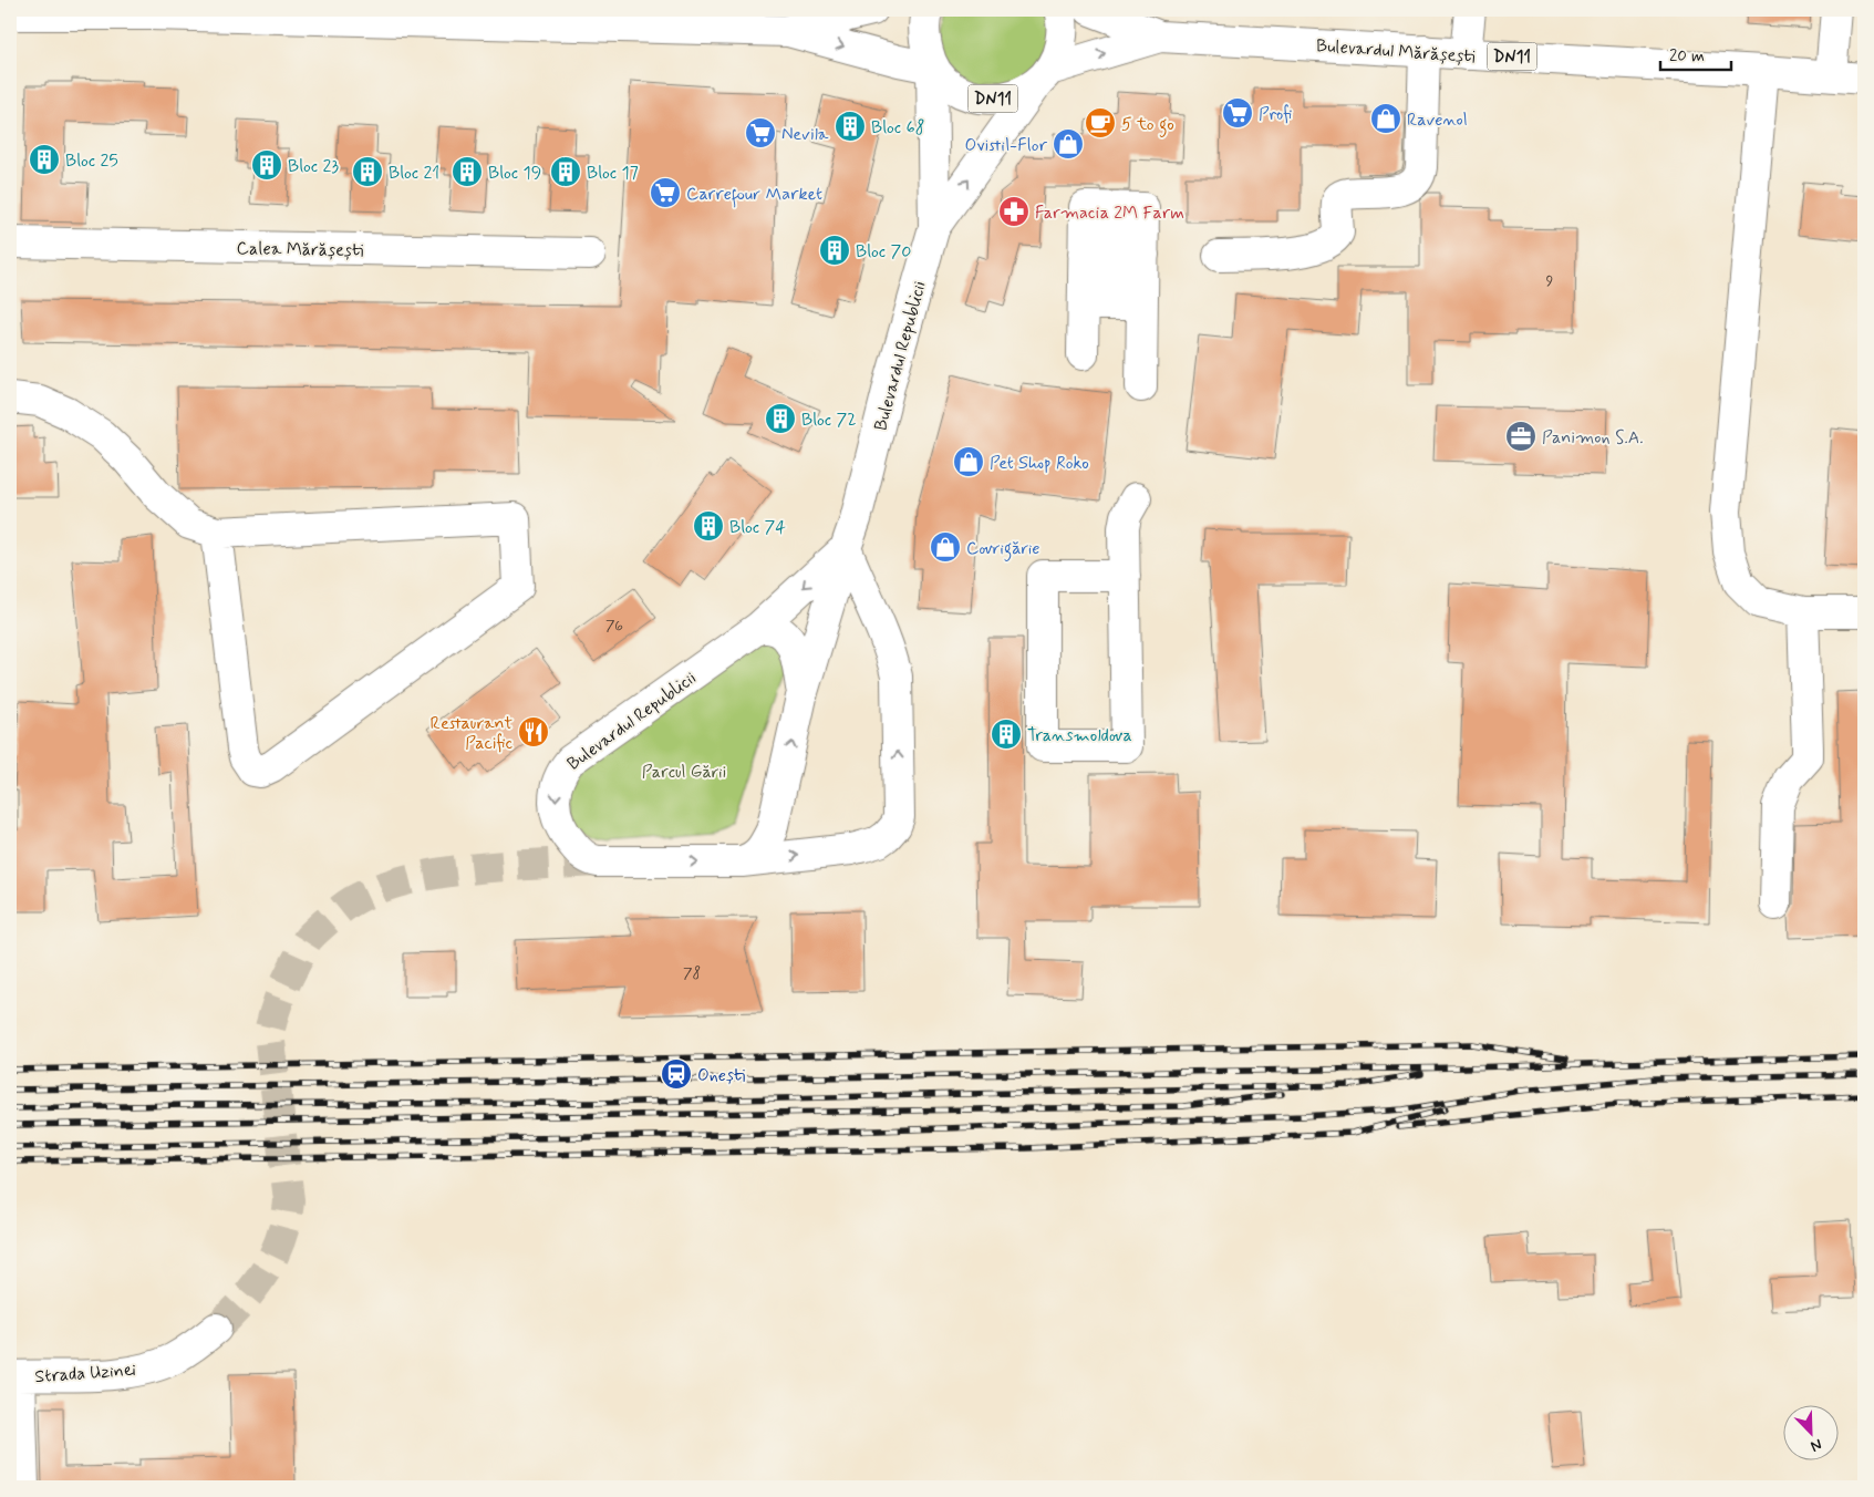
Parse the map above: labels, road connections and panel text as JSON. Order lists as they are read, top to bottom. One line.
{"streets":{"street":["Bulevardul Mărășești","DN11","Calea Mărășești","Bulevardul Republicii","Strada Uzinei"]},"crossings":[["Bulevardul Mărășești","DN11"],["Bulevardul Mărășești","Bulevardul Republicii"],["DN11","Bulevardul Republicii"]],"parks":["Parcul Gării"],"places":{"supermarket":["Profi","Nevila","Carrefour Market"],"shop":["Ravenol","Ovistil-Flor","Pet Shop Roko","Covrigărie"],"cafe":["5 to go"],"building":["Bloc 68","Bloc 25","Bloc 23","Bloc 21","Bloc 19","Bloc 17","Bloc 70","Bloc 72","Bloc 74","Transmoldova"],"pharmacy":["Farmacia 2M Farm"],"office":["Panimon S.A."],"restaurant":["Restaurant Pacific"],"station":["Onești"]},"house_numbers":["9","76","78"],"scale_bar":"20 m","north":"bottom right"}
